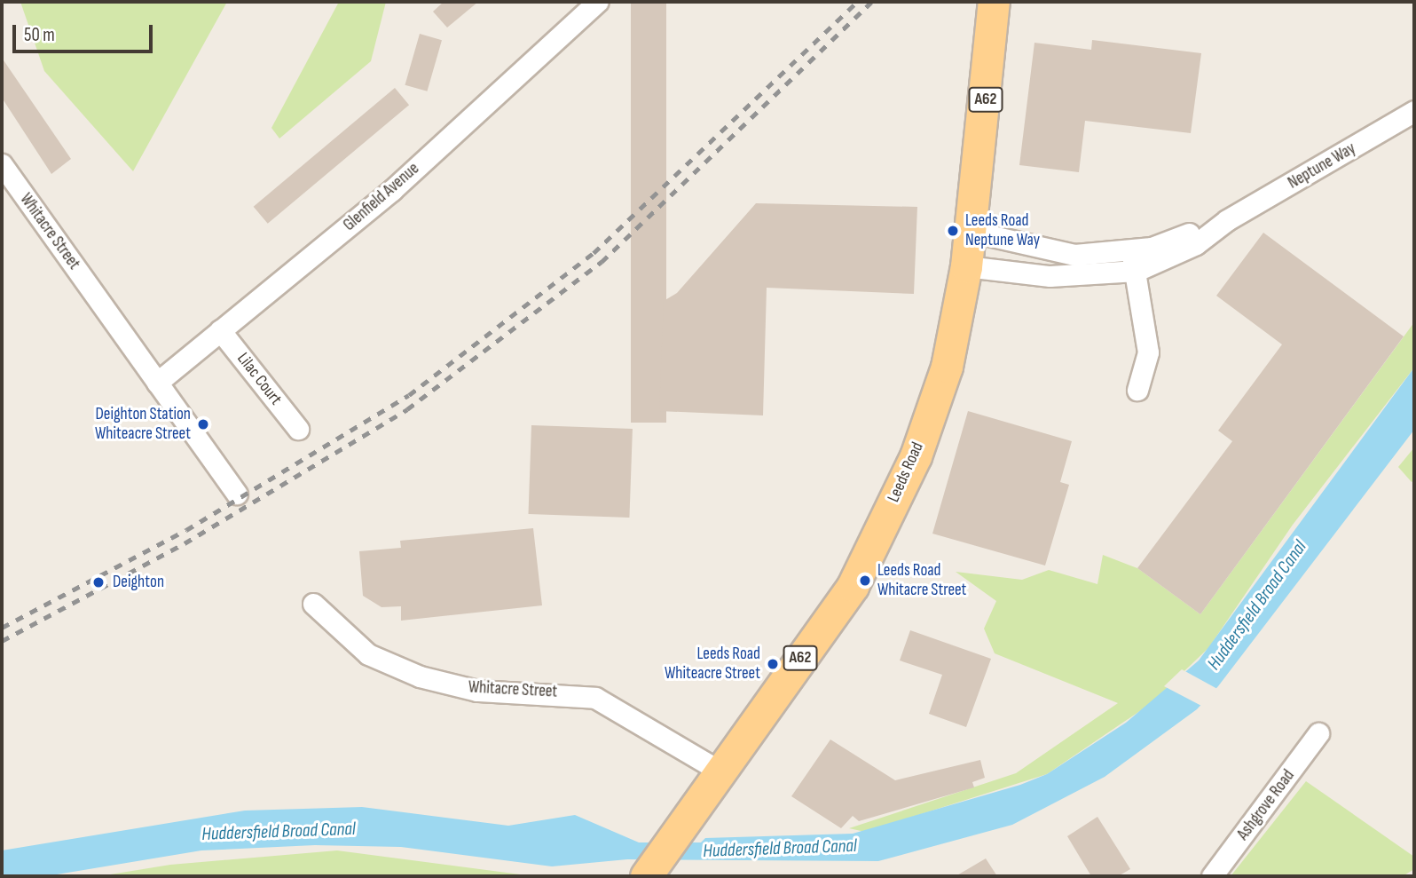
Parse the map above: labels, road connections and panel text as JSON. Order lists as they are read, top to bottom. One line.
{"streets":{"main road":["A62","Leeds Road"],"street":["Neptune Way","Glenfield Avenue","Whitacre Street","Lilac Court","Ashgrove Road"]},"crossings":[["Neptune Way","Leeds Road"],["Glenfield Avenue","Whitacre Street"],["Glenfield Avenue","Lilac Court"],["Whitacre Street","Leeds Road"]],"water":["Huddersfield Broad Canal"],"places":["Leeds Road Neptune Way","Deighton Station Whiteacre Street","Leeds Road Whitacre Street","Deighton","Leeds Road Whiteacre Street"],"scale_bar":"50 m"}
